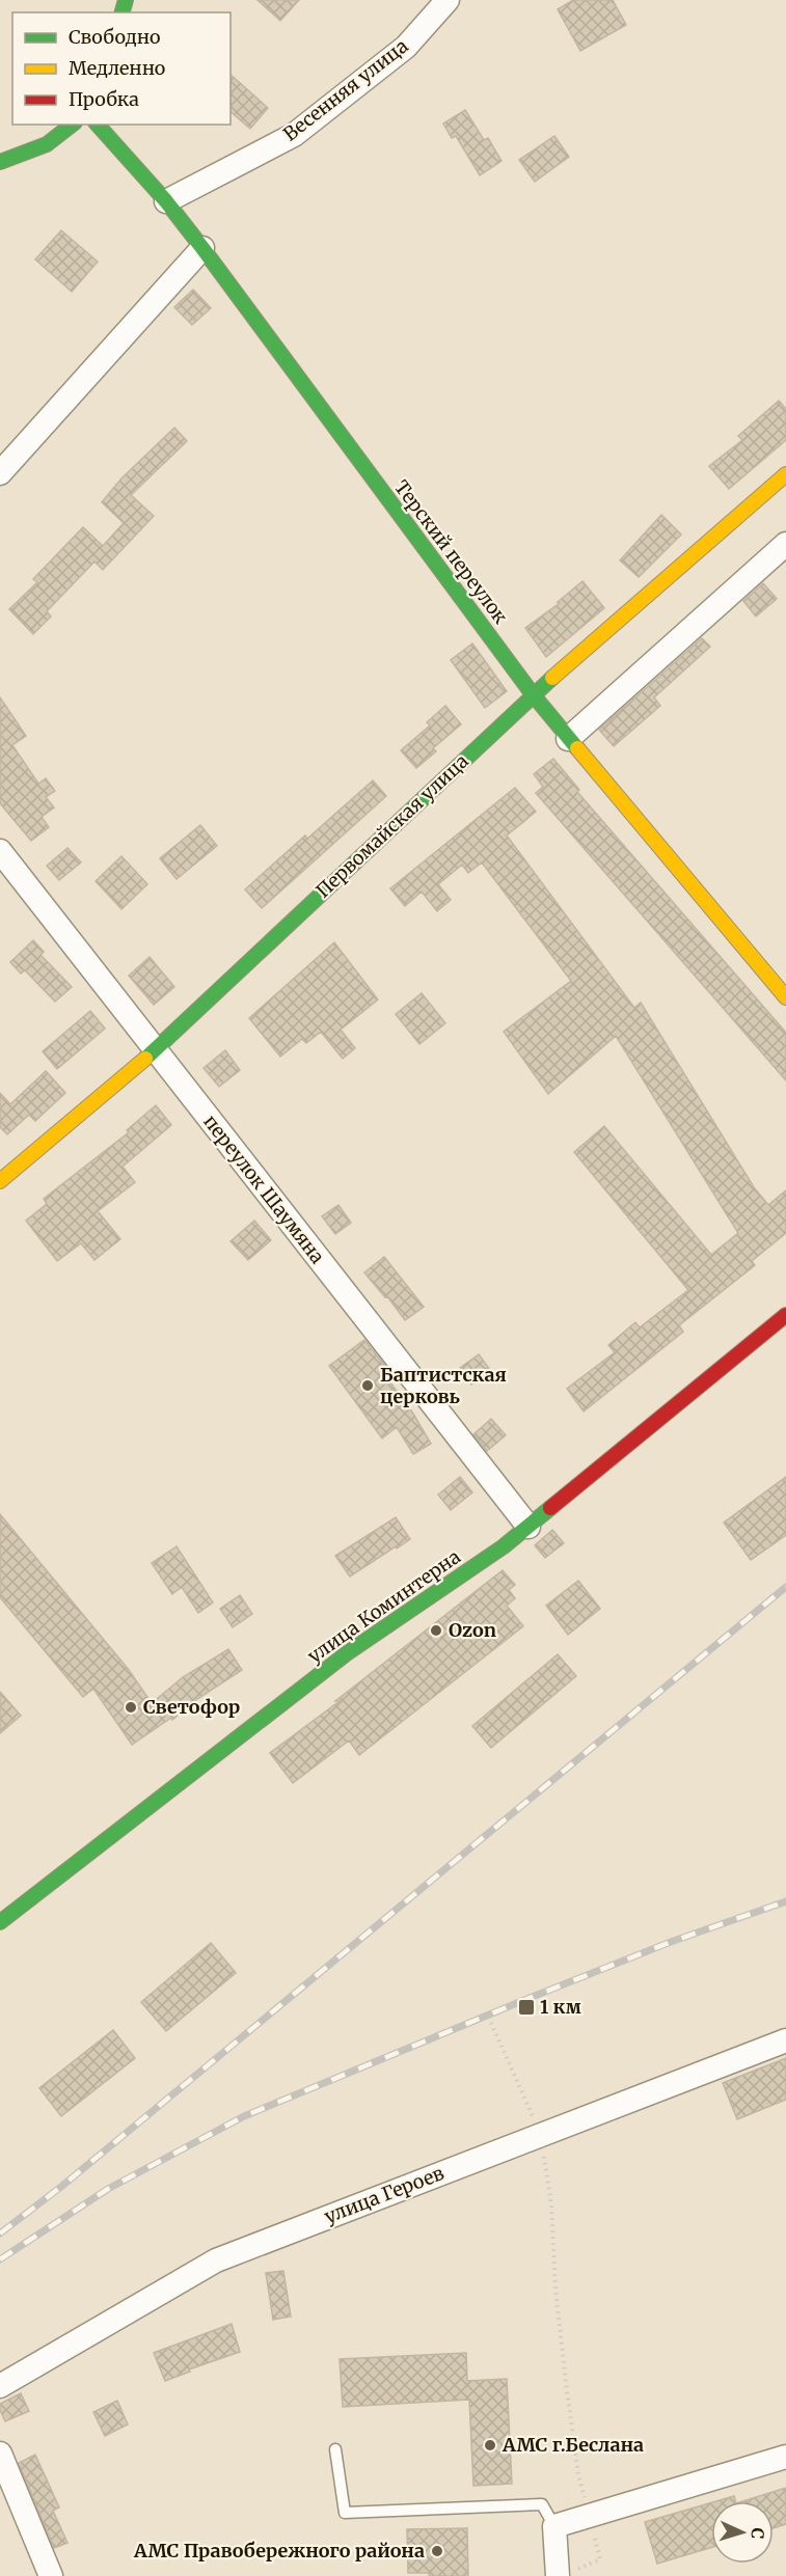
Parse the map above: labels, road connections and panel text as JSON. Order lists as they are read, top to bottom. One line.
{"streets":{"street":["Весенняя улица","Терский переулок","Первомайская улица","переулок Шаумяна","улица Коминтерна","улица Героев"]},"crossings":[["Весенняя улица","Терский переулок"],["Терский переулок","Первомайская улица"],["Первомайская улица","переулок Шаумяна"],["переулок Шаумяна","улица Коминтерна"]],"places":{"other":["Баптистская церковь","Ozon","Светофор","АМС г.Беслана","АМС Правобережного района"],"transit":["1 км"]},"legend":["Свободно","Медленно","Пробка"],"north":"right"}
